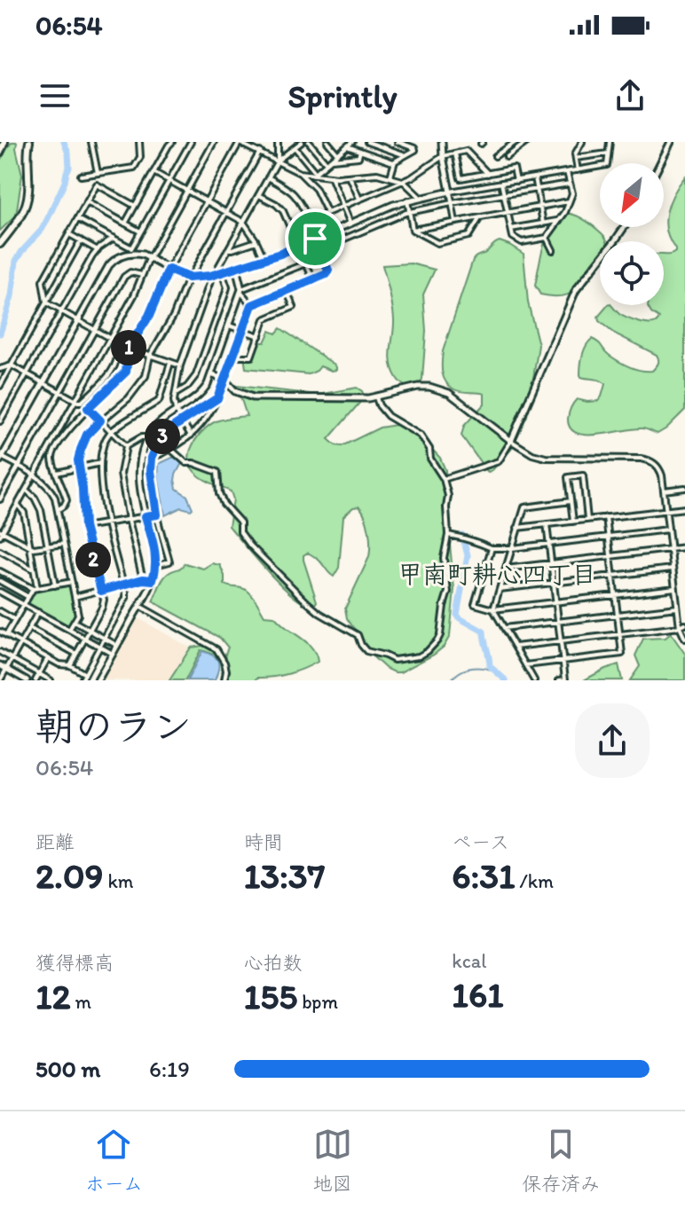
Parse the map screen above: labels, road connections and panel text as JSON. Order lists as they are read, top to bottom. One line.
{"districts":["甲南町耕心四丁目"],"north":"bottom left","page":{"status":"06:54","header":"Sprintly","pins":["1","3","2"],"heading":["朝のラン","06:54"],"stats":[["距離","2.09 km"],["時間","13:37"],["ペース","6:31 /km"],["獲得標高","12 m"],["心拍数","155 bpm"],["kcal","161"]],"list":[{"name":"500 m","note":"6:19"}],"tabs":["ホーム","地図","保存済み"]}}
